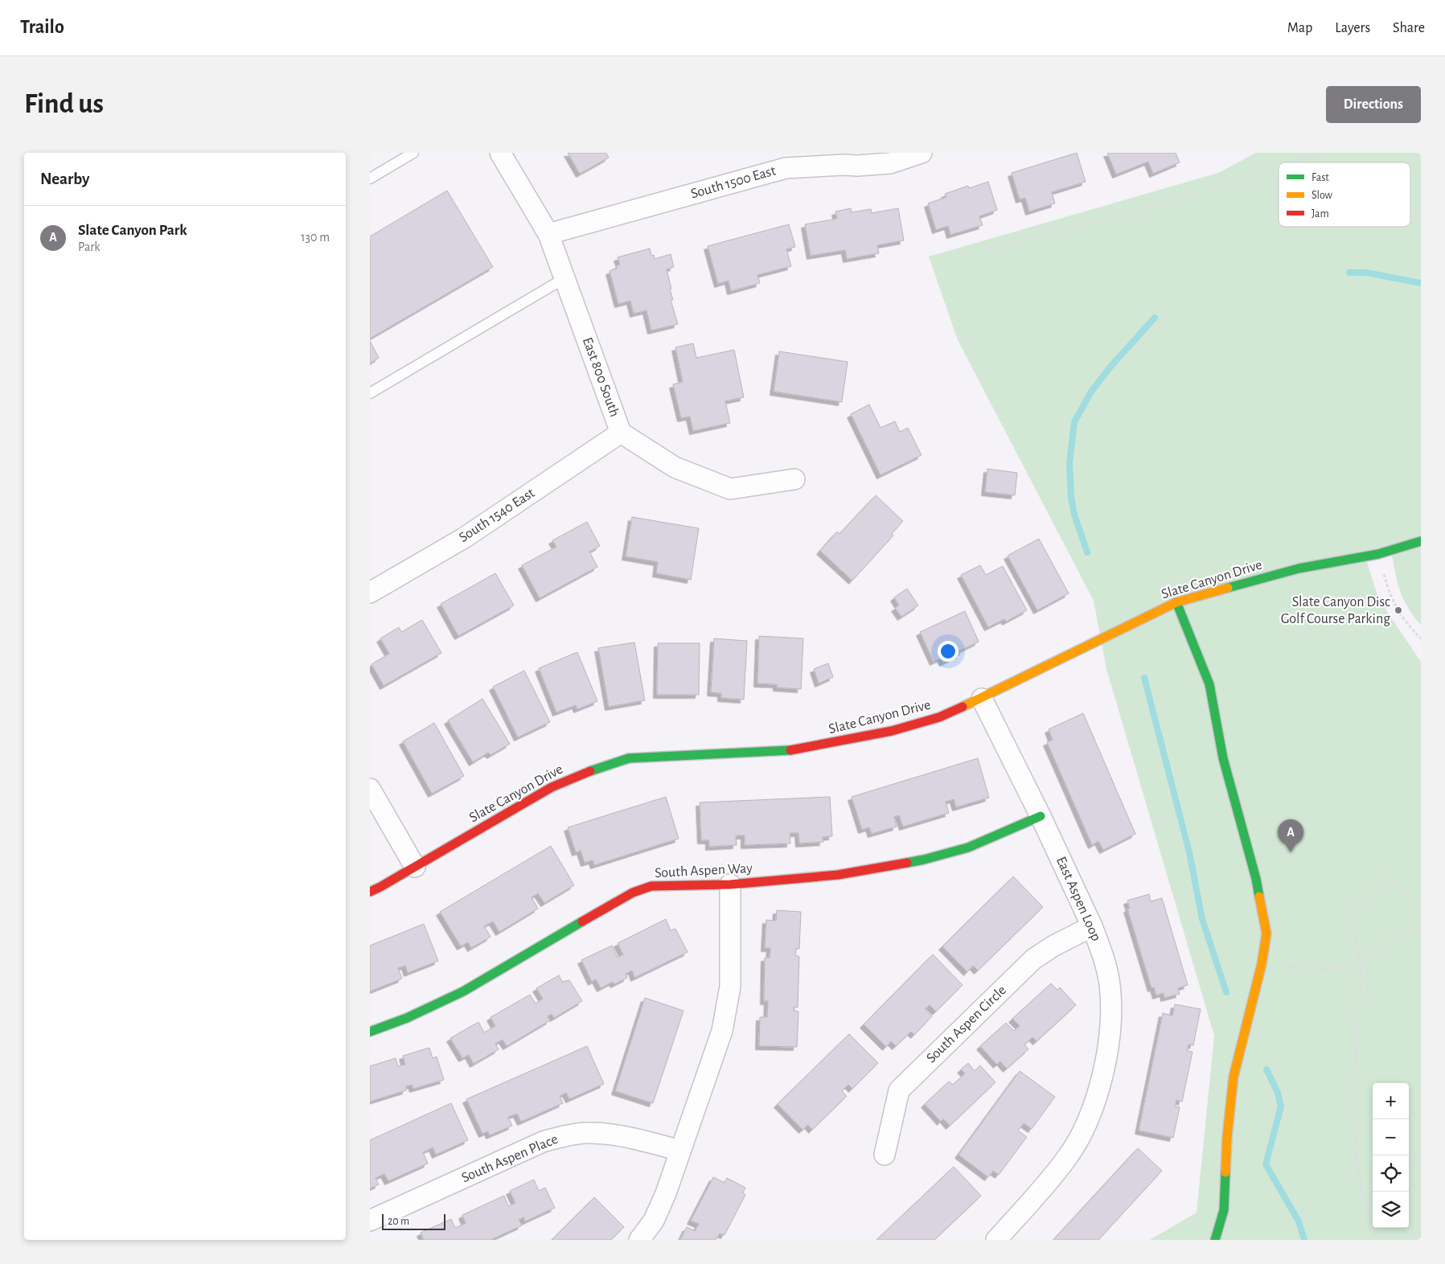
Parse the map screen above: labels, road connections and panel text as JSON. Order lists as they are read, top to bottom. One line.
{"streets":{"street":["South 1500 East","East 800 South","South 1540 East","Slate Canyon Drive","South Aspen Way","East Aspen Loop","South Aspen Circle","South Aspen Place"]},"crossings":[["South 1500 East","East 800 South"],["East 800 South","South 1540 East"],["Slate Canyon Drive","East Aspen Loop"],["South Aspen Way","East Aspen Loop"],["East Aspen Loop","South Aspen Circle"]],"places":["Slate Canyon Disc Golf Course Parking"],"legend":["Fast","Slow","Jam"],"scale_bar":"20 m","page":{"header":"Trailo","nav":["Map","Layers","Share"],"buttons":"Directions","title":"Find us","heading":"Nearby","list":[{"mark":"A","name":"Slate Canyon Park","note":"Park","value":"130 m"}],"pins":"A","map_buttons":["+","−"],"scale":"20 m"}}
